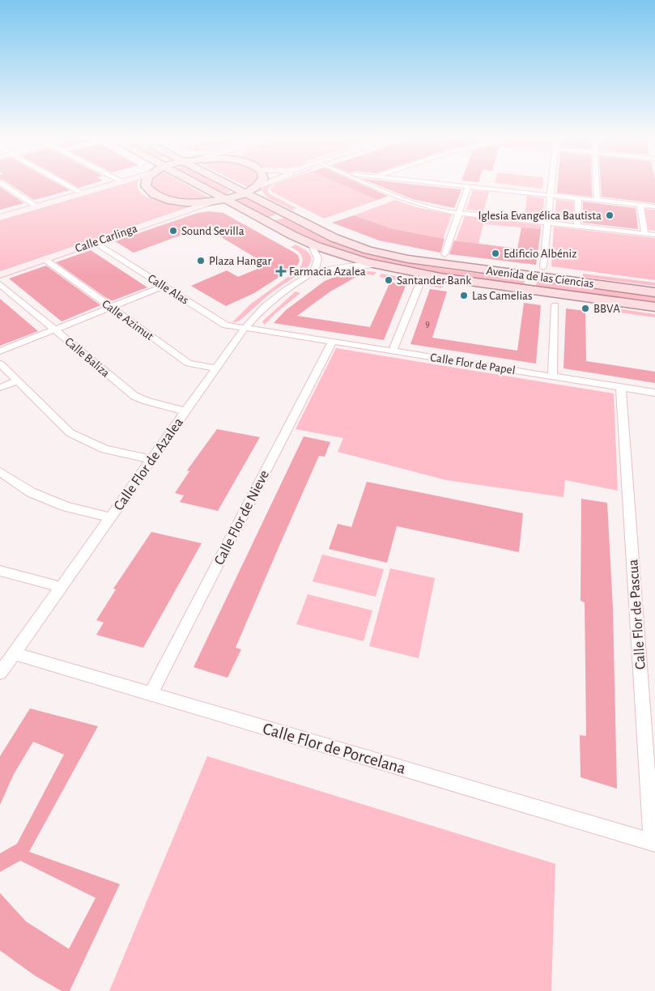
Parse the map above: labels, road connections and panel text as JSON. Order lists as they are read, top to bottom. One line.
{"streets":{"main road":["Avenida de las Ciencias"],"street":["Calle Carlinga","Calle Alas","Calle Azimut","Calle Baliza","Calle Flor de Papel","Calle Flor de Azalea","Calle Flor de Nieve","Calle Flor de Pascua","Calle Flor de Porcelana"]},"crossings":[["Calle Carlinga","Calle Alas"],["Calle Carlinga","Calle Azimut"],["Calle Alas","Calle Flor de Papel"],["Calle Alas","Calle Flor de Azalea"],["Calle Azimut","Calle Flor de Azalea"],["Calle Baliza","Calle Flor de Azalea"],["Calle Flor de Papel","Calle Flor de Azalea"],["Calle Flor de Papel","Calle Flor de Nieve"],["Calle Flor de Papel","Calle Flor de Pascua"],["Calle Flor de Azalea","Calle Flor de Porcelana"],["Calle Flor de Nieve","Calle Flor de Porcelana"],["Calle Flor de Pascua","Calle Flor de Porcelana"]],"places":{"other":["Iglesia Evangélica Bautista","Sound Sevilla","Edificio Albéniz","Plaza Hangar","Santander Bank","Las Camelias","BBVA"],"health":["Farmacia Azalea"]},"house_numbers":["9"]}
